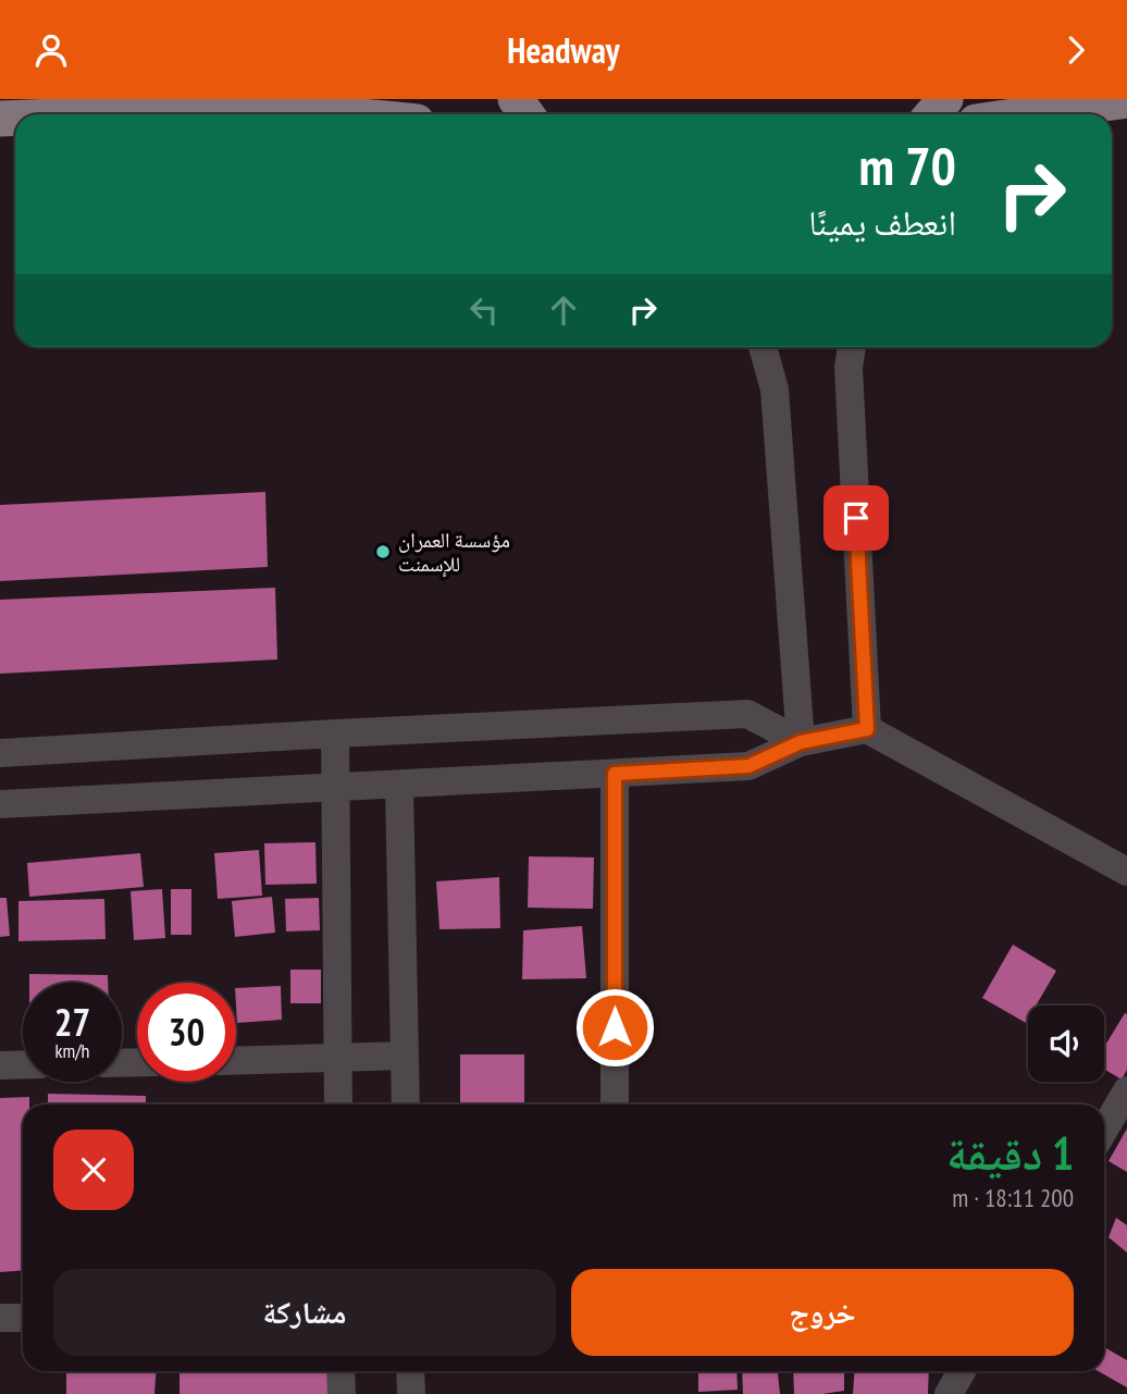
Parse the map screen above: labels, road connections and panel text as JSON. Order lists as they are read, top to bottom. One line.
{"places":["مؤسسة العمران للإسمنت"],"page":{"header":"Headway","turn":["70 m","انعطف يمينًا"],"speed":"27 km/h","limit":"30","heading":["1 دقيقة","200 m · 18:11"],"buttons":["خروج","مشاركة"]}}
